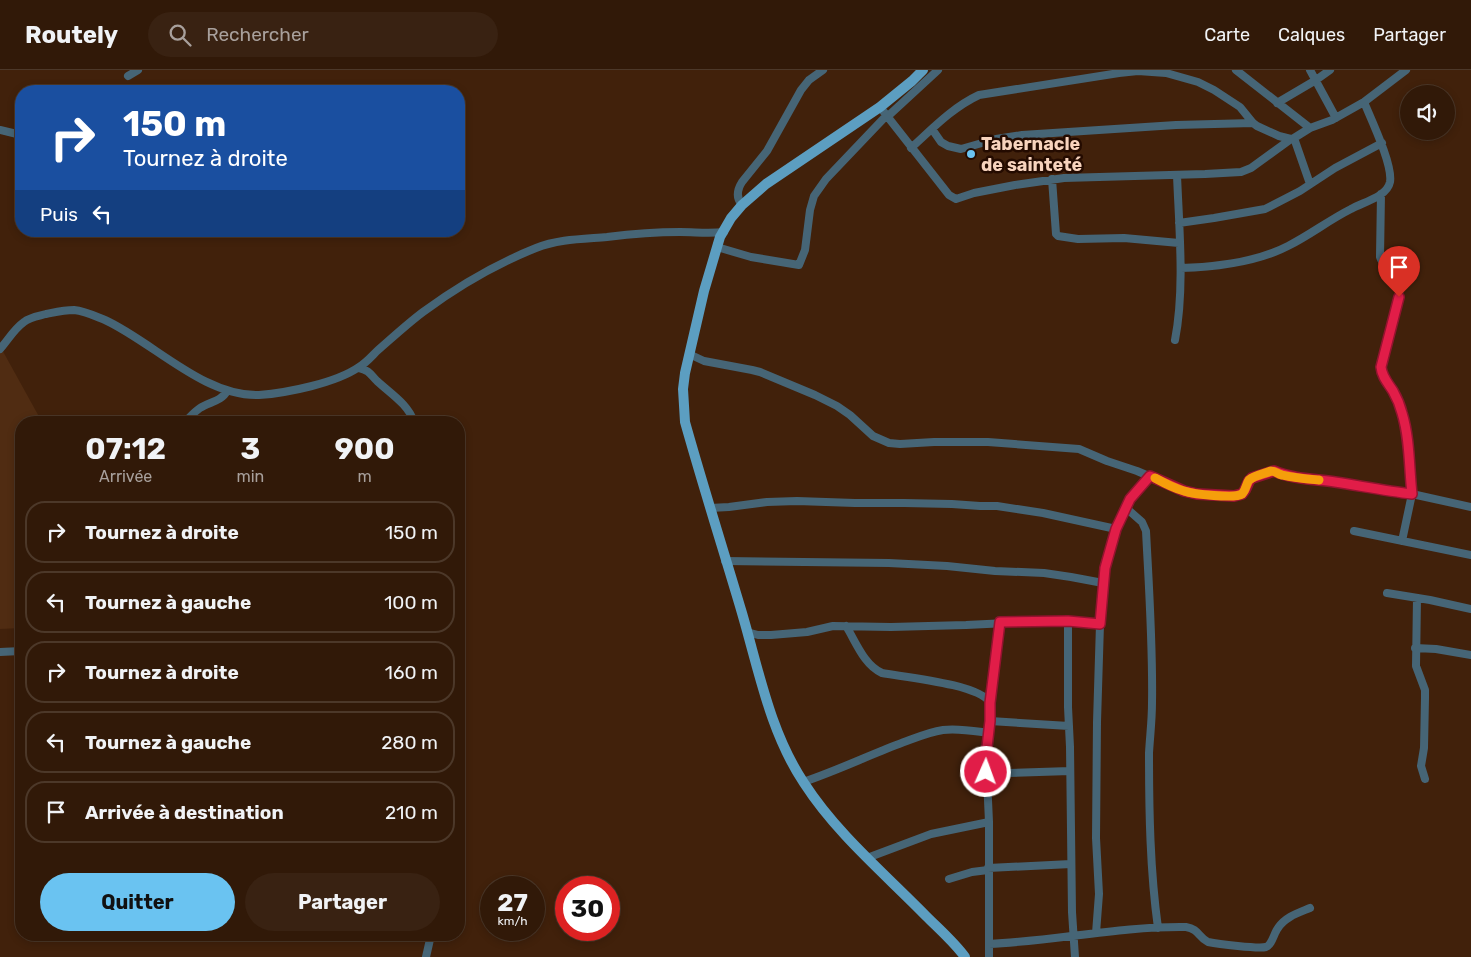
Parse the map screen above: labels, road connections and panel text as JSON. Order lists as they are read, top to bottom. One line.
{"places":["Tabernacle de sainteté"],"page":{"header":"Routely","search":"Rechercher","nav":["Carte","Calques","Partager"],"turn":["150 m","Tournez à droite"],"then":"Puis","eta":["07:12","Arrivée","3","min","900","m"],"list":[{"name":"Tournez à droite","value":"150 m"},{"name":"Tournez à gauche","value":"100 m"},{"name":"Tournez à droite","value":"160 m"},{"name":"Tournez à gauche","value":"280 m"},{"name":"Arrivée à destination","value":"210 m"}],"buttons":["Quitter","Partager"],"speed":"27 km/h","limit":"30"}}
